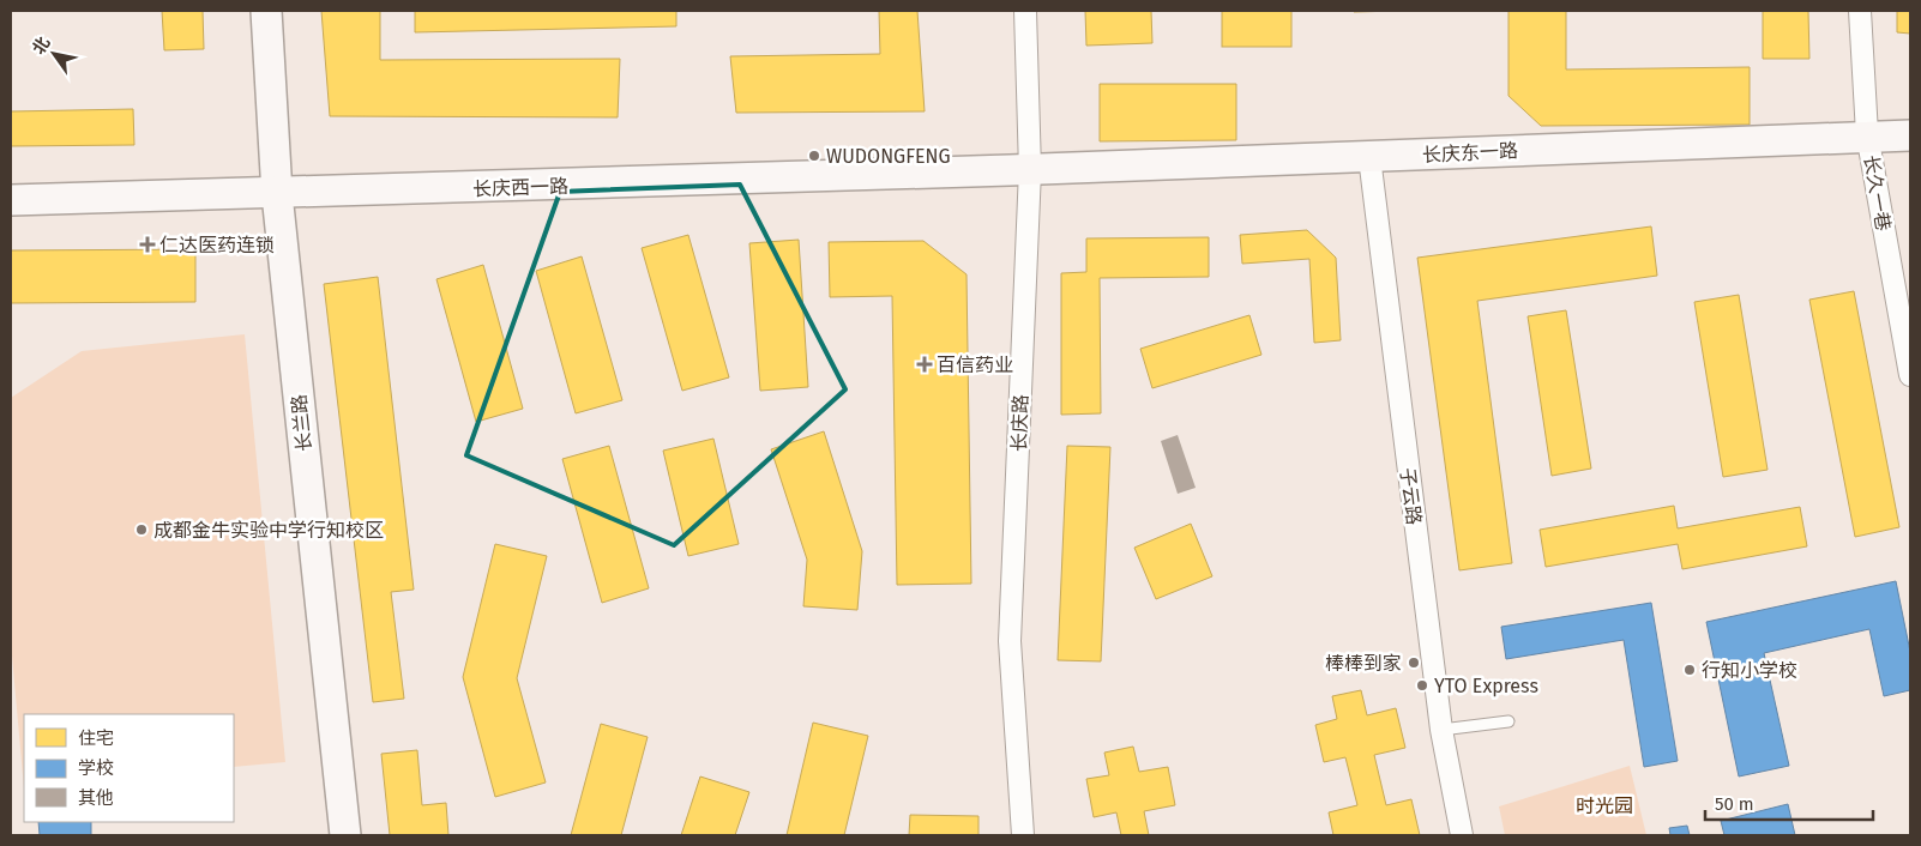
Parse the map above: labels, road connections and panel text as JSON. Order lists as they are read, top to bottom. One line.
{"streets":{"main road":["长庆东一路","长庆西一路","长兰路"],"street":["长久一巷","长庆路","子云路"]},"crossings":[["长庆东一路","长庆西一路"],["长庆东一路","长久一巷"],["长庆东一路","长庆路"],["长庆东一路","子云路"],["长庆西一路","长兰路"],["长庆西一路","长庆路"]],"parks":["时光园"],"places":{"other":["WUDONGFENG","成都金牛实验中学行知校区","棒棒到家","行知小学校","YTO Express"],"health":["仁达医药连锁","百信药业"]},"legend":["住宅","学校","其他"],"scale_bar":"50 m","north":"top left"}
